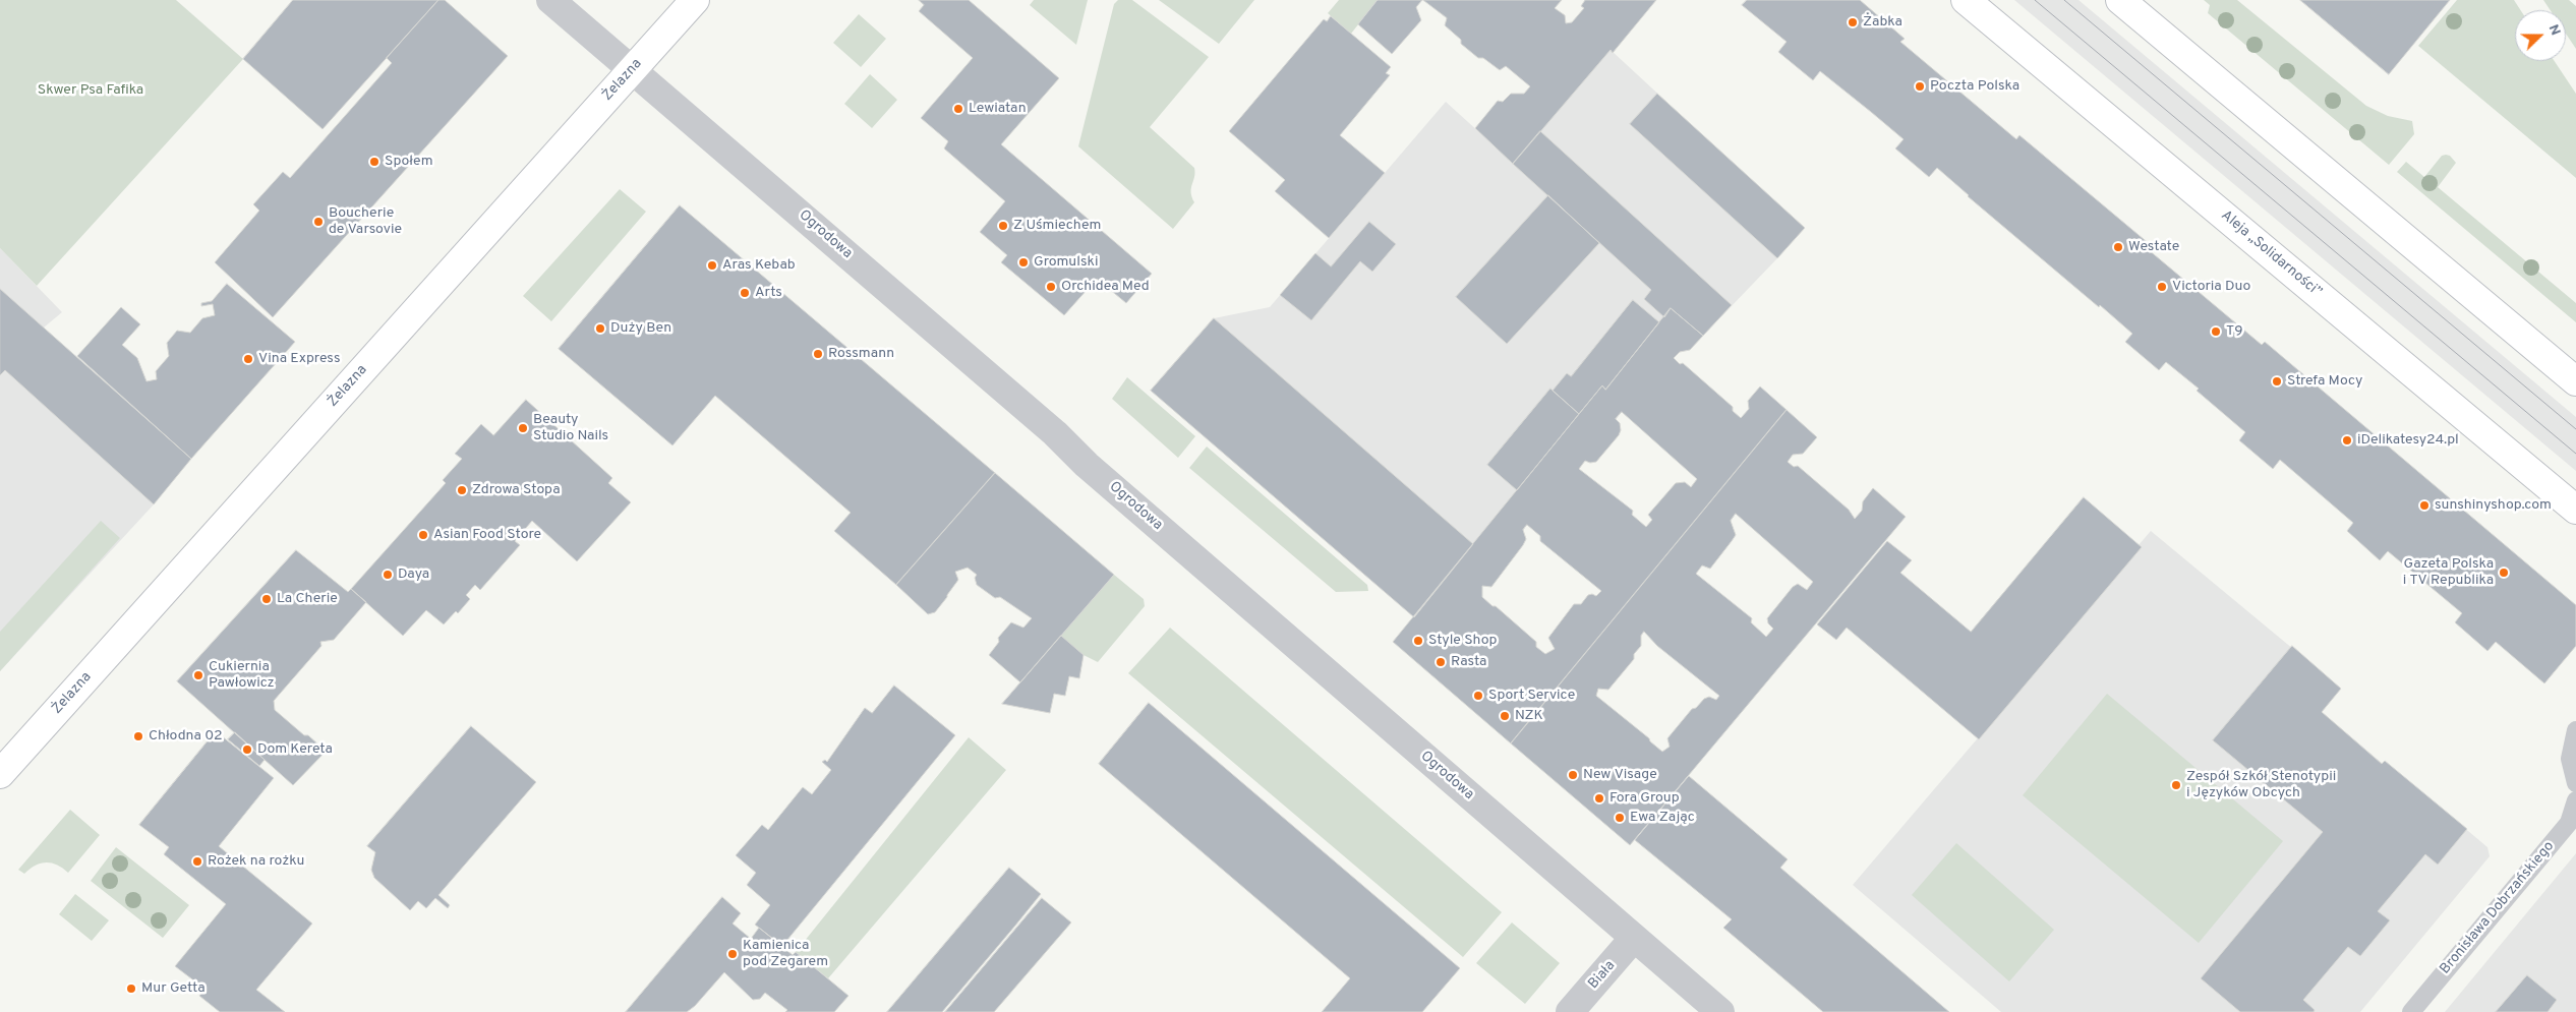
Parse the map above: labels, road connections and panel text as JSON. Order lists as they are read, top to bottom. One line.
{"streets":{"main road":["Żelazna","Aleja „Solidarności”"],"street":["Ogrodowa","Biała"],"lane":["Bronisława Dobrzańskiego"]},"crossings":[["Żelazna","Ogrodowa"],["Ogrodowa","Biała"]],"parks":["Skwer Psa Fafika"],"places":["Żabka","Poczta Polska","Lewiatan","Społem","Boucherie de Varsovie","Z Uśmiechem","Westate","Gromulski","Aras Kebab","Orchidea Med","Victoria Duo","Arts","Duży Ben","T9","Rossmann","Vina Express","Strefa Mocy","Beauty Studio Nails","iDelikatesy24.pl","Zdrowa Stopa","sunshinyshop.com","Asian Food Store","Gazeta Polska i TV Republika","Daya","La Cherie","Style Shop","Rasta","Cukiernia Pawłowicz","Sport Service","NZK","Chłodna 02","Dom Kereta","New Visage","Zespół Szkół Stenotypii i Języków Obcych","Fora Group","Ewa Zając","Rożek na rożku","Kamienica pod Zegarem","Mur Getta"],"north":"right"}
